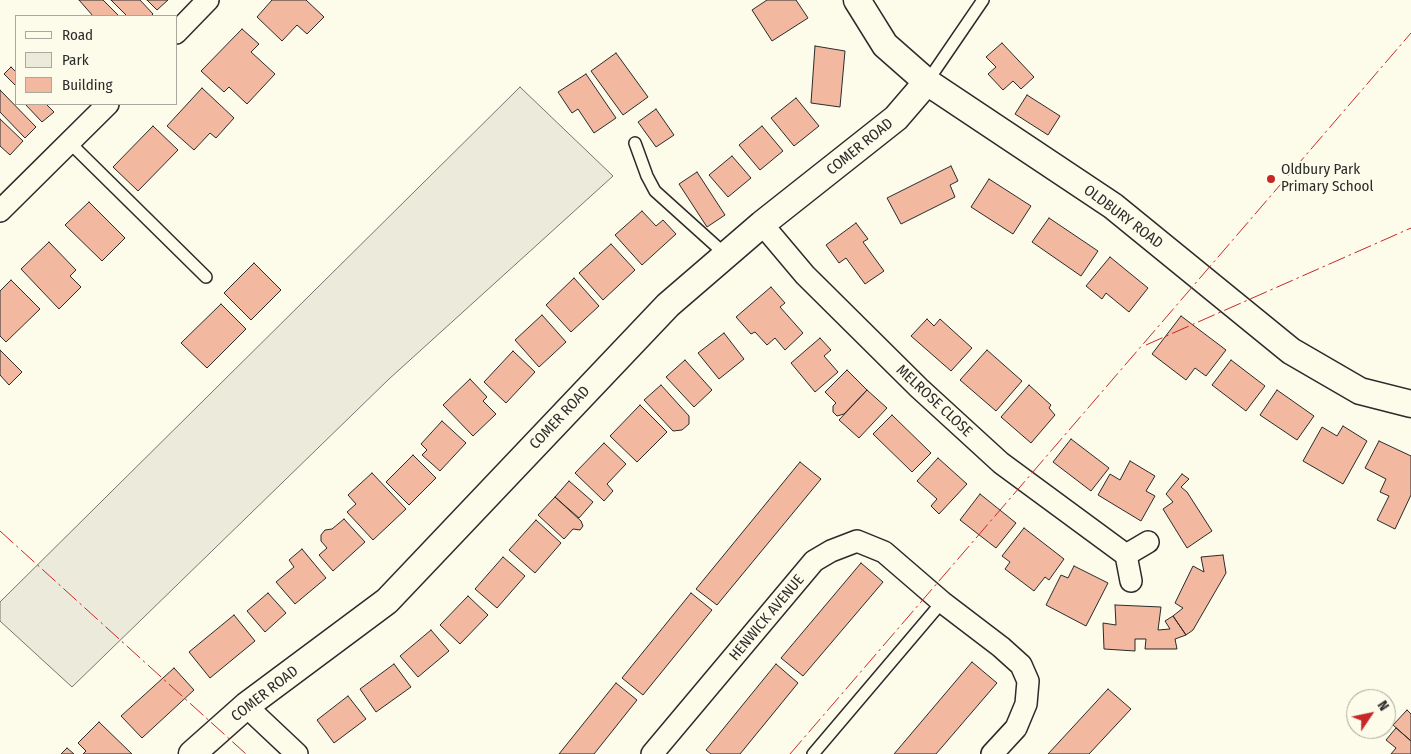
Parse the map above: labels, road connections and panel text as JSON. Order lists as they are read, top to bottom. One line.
{"streets":{"street":["COMER ROAD","OLDBURY ROAD","MELROSE CLOSE","HENWICK AVENUE"]},"crossings":[["COMER ROAD","OLDBURY ROAD"],["COMER ROAD","MELROSE CLOSE"]],"places":["Oldbury Park Primary School"],"legend":["Road","Park","Building"],"north":"top right"}
